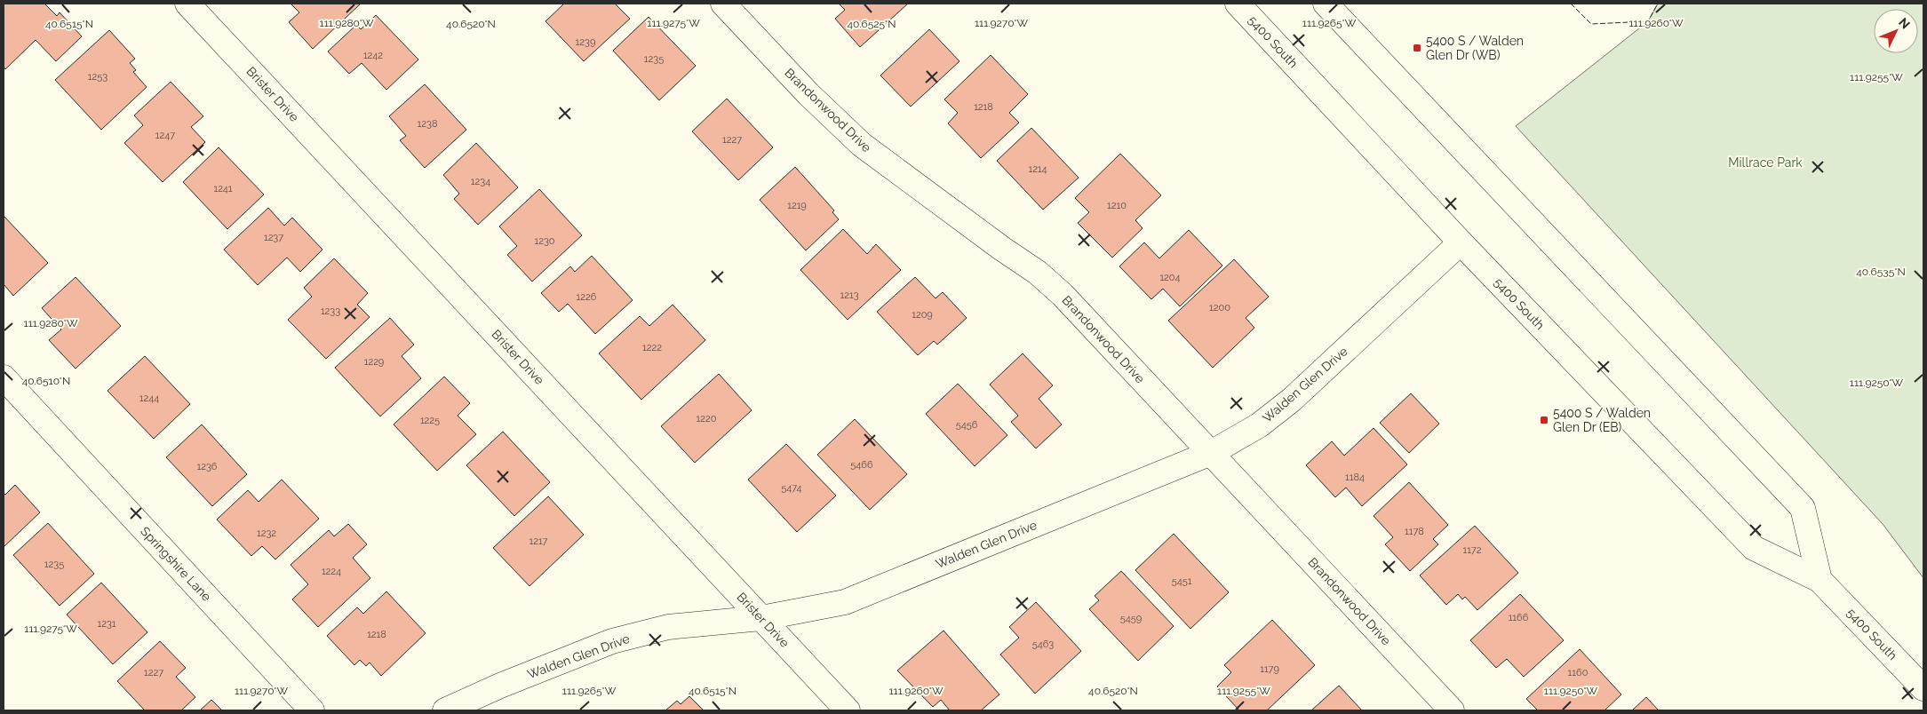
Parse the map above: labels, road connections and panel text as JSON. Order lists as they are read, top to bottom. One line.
{"streets":{"street":["5400 South","Brister Drive","Brandonwood Drive","Walden Glen Drive","Springshire Lane"]},"crossings":[["5400 South","Walden Glen Drive"],["Brister Drive","Walden Glen Drive"],["Brandonwood Drive","Walden Glen Drive"]],"parks":["Millrace Park"],"places":{"transit":["5400 S / Walden Glen Dr (WB)","5400 S / Walden Glen Dr (EB)"]},"house_numbers":["1239","1242","1235","1253","1218","1238","1247","1227","1214","1234","1241","1219","1210","1237","1230","1204","1213","1226","1200","1233","1209","1222","1229","1244","1220","1225","5456","5466","1236","1184","5474","1178","1232","1217","1172","1235","1224","5451","1166","5459","1231","1218","5463","1179","1227","1160"],"north":"top right","coordinates":["111.9280°W","111.9275°W","111.9270°W","111.9265°W","111.9260°W","40.6515°N","40.6520°N","40.6525°N","111.9255°W","40.6535°N","40.6510°N","111.9250°W"]}
